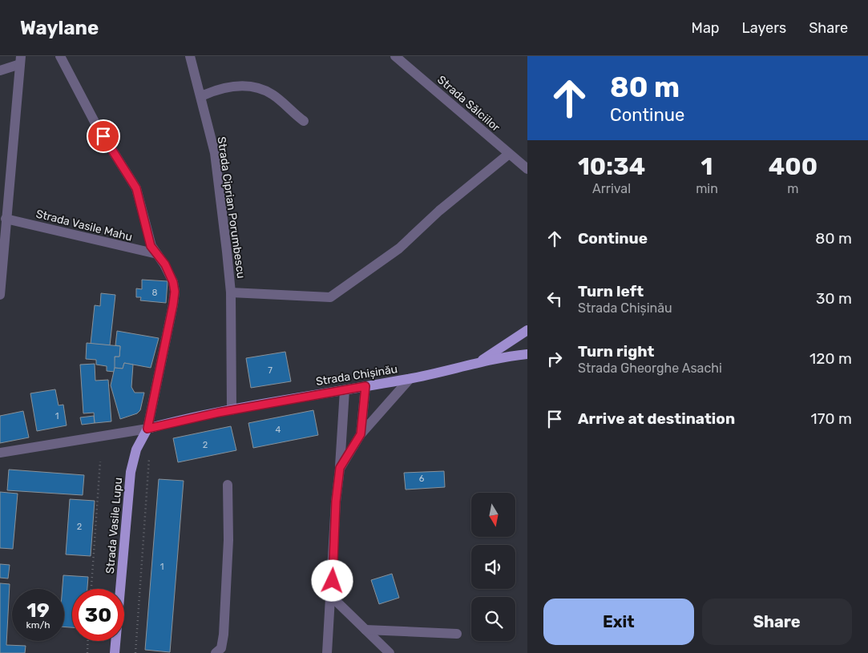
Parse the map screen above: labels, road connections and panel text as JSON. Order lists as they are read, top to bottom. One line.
{"streets":{"main road":["Strada Chișinău","Strada Vasile Lupu"],"street":["Strada Sălciilor","Strada Ciprian Porumbescu","Strada Vasile Mahu"]},"crossings":[["Strada Sălciilor","Strada Ciprian Porumbescu"],["Strada Ciprian Porumbescu","Strada Chișinău"],["Strada Chișinău","Strada Vasile Lupu"]],"house_numbers":["8","7","1","4","2","6","2","1"],"north":"bottom","page":{"header":"Waylane","nav":["Map","Layers","Share"],"turn":["80 m","Continue"],"eta":["10:34","Arrival","1","min","400","m"],"list":[{"name":"Continue","value":"80 m"},{"name":"Turn left","note":"Strada Chișinău","value":"30 m"},{"name":"Turn right","note":"Strada Gheorghe Asachi","value":"120 m"},{"name":"Arrive at destination","value":"170 m"}],"speed":"19 km/h","limit":"30","buttons":["Exit","Share"]}}
